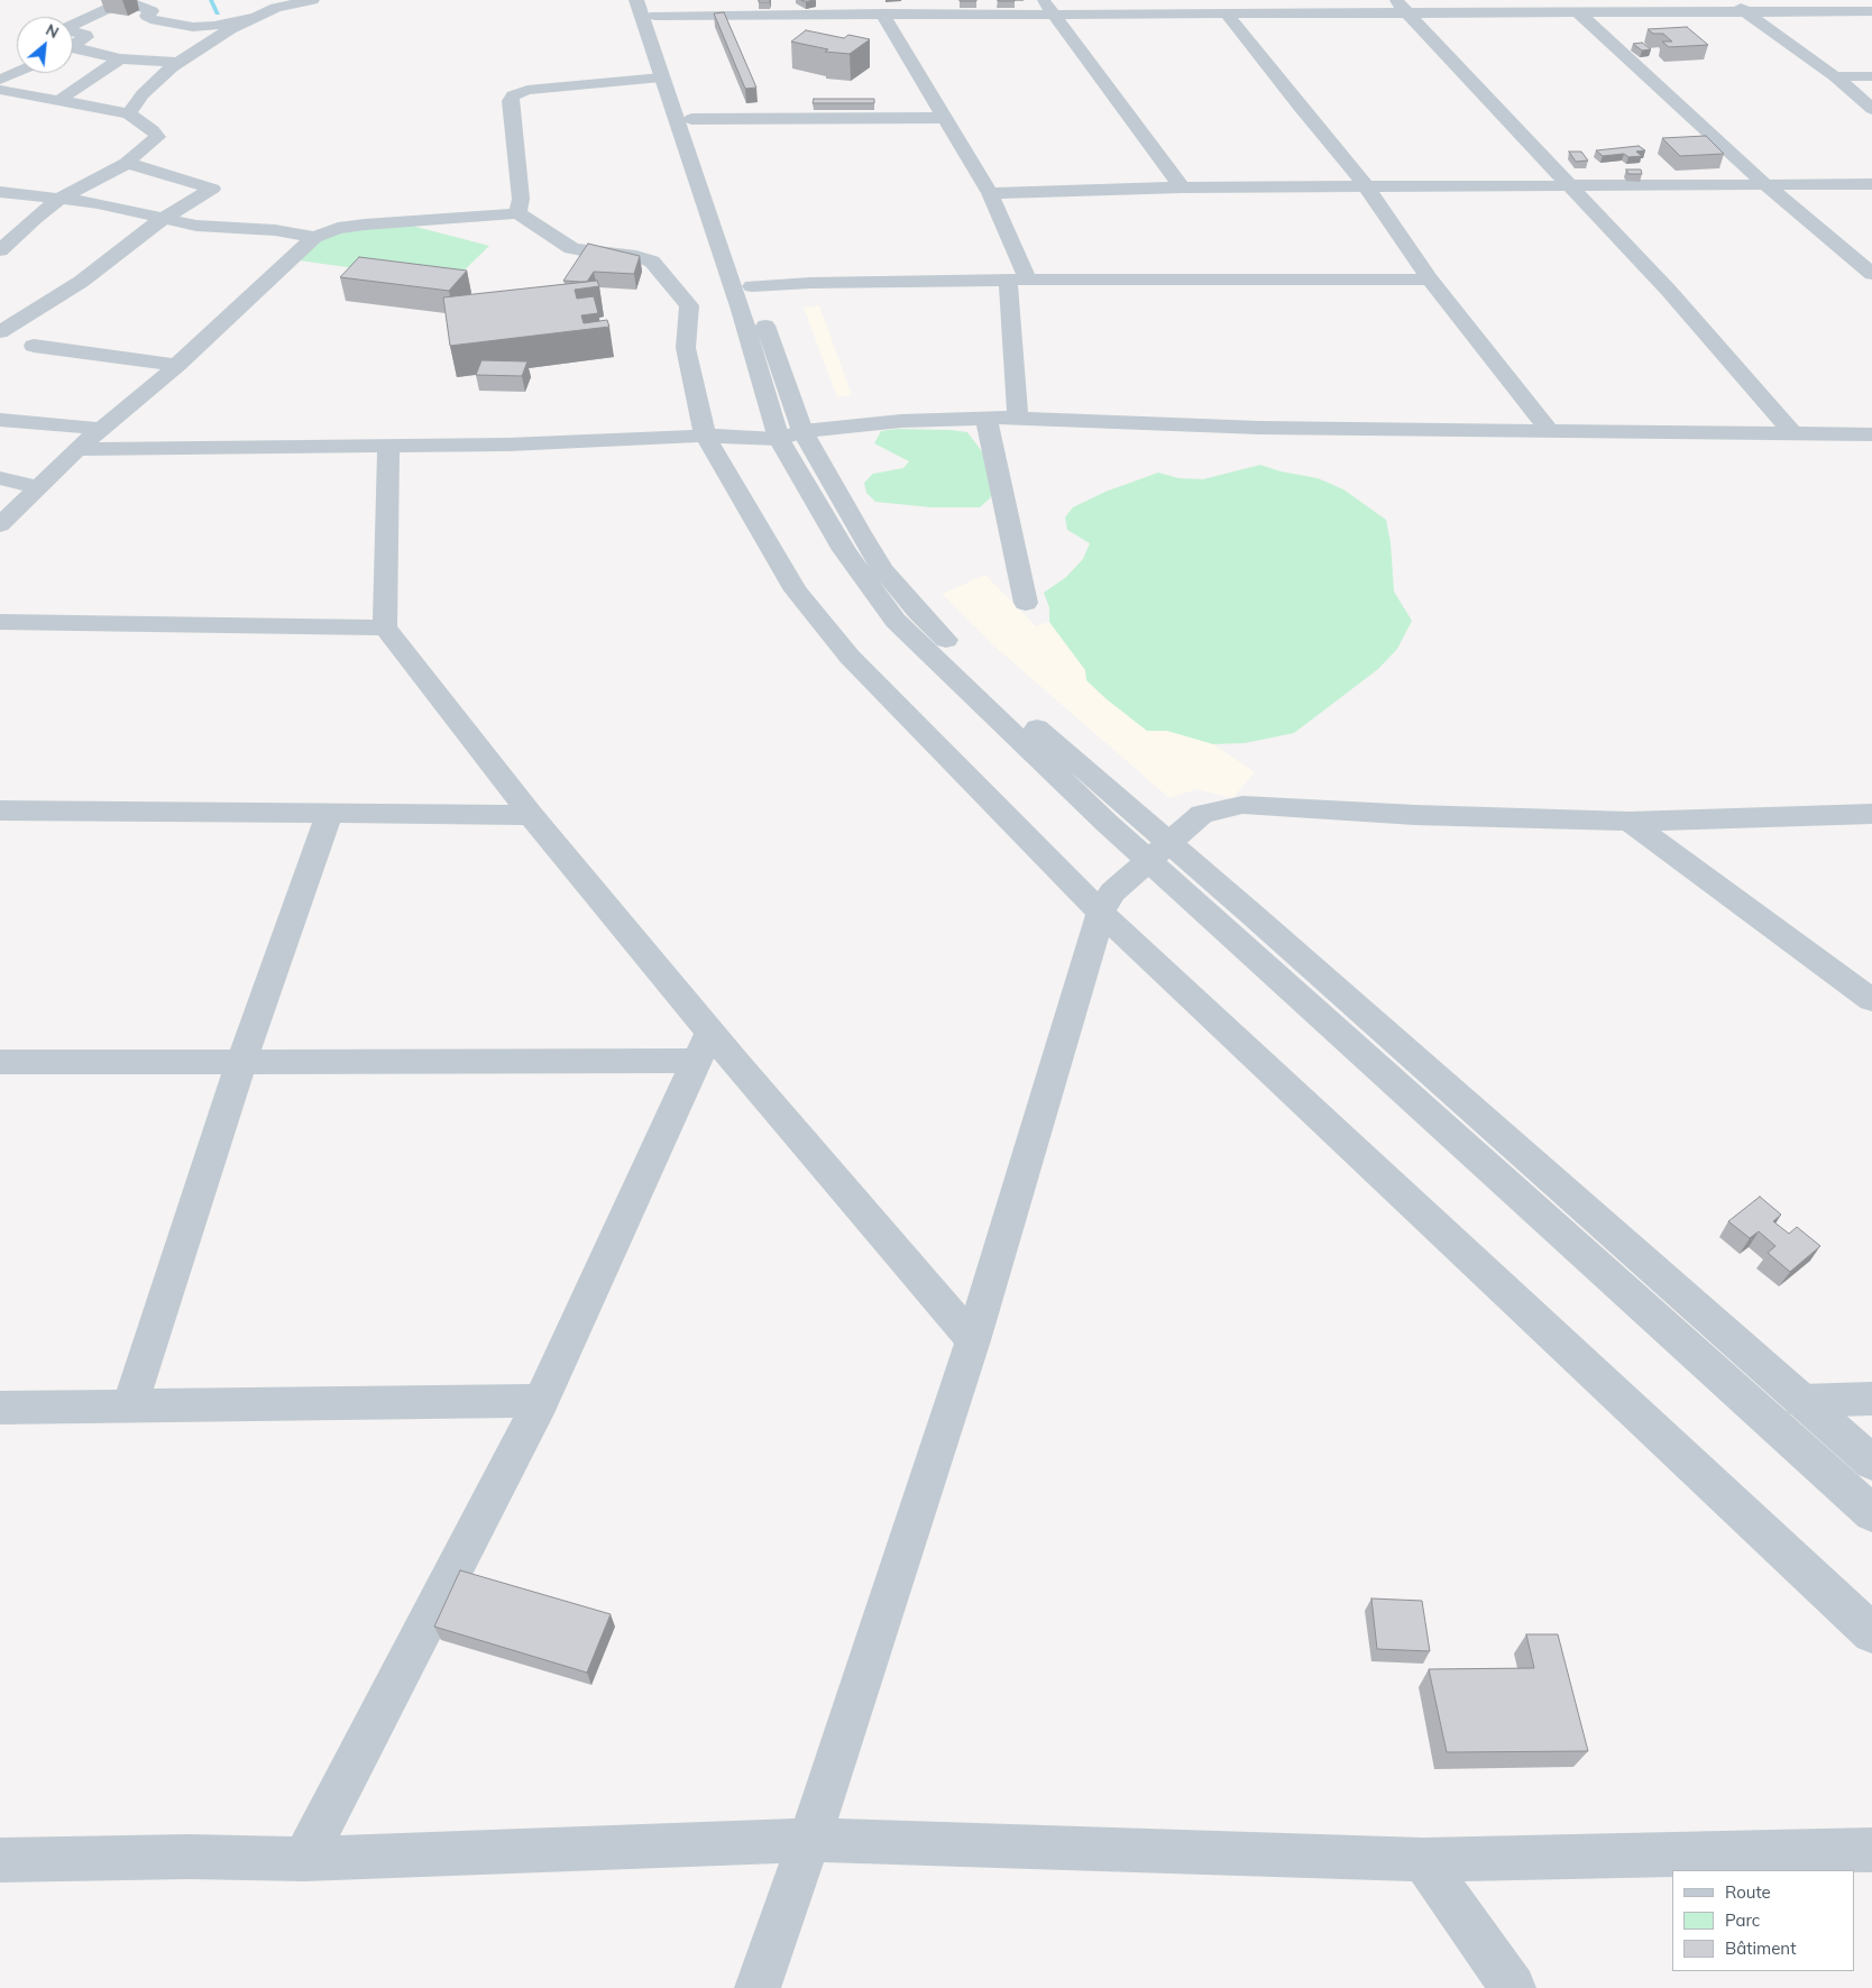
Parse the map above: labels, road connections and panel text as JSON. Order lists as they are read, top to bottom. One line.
{"legend":["Route","Parc","Bâtiment"],"north":"top right"}
